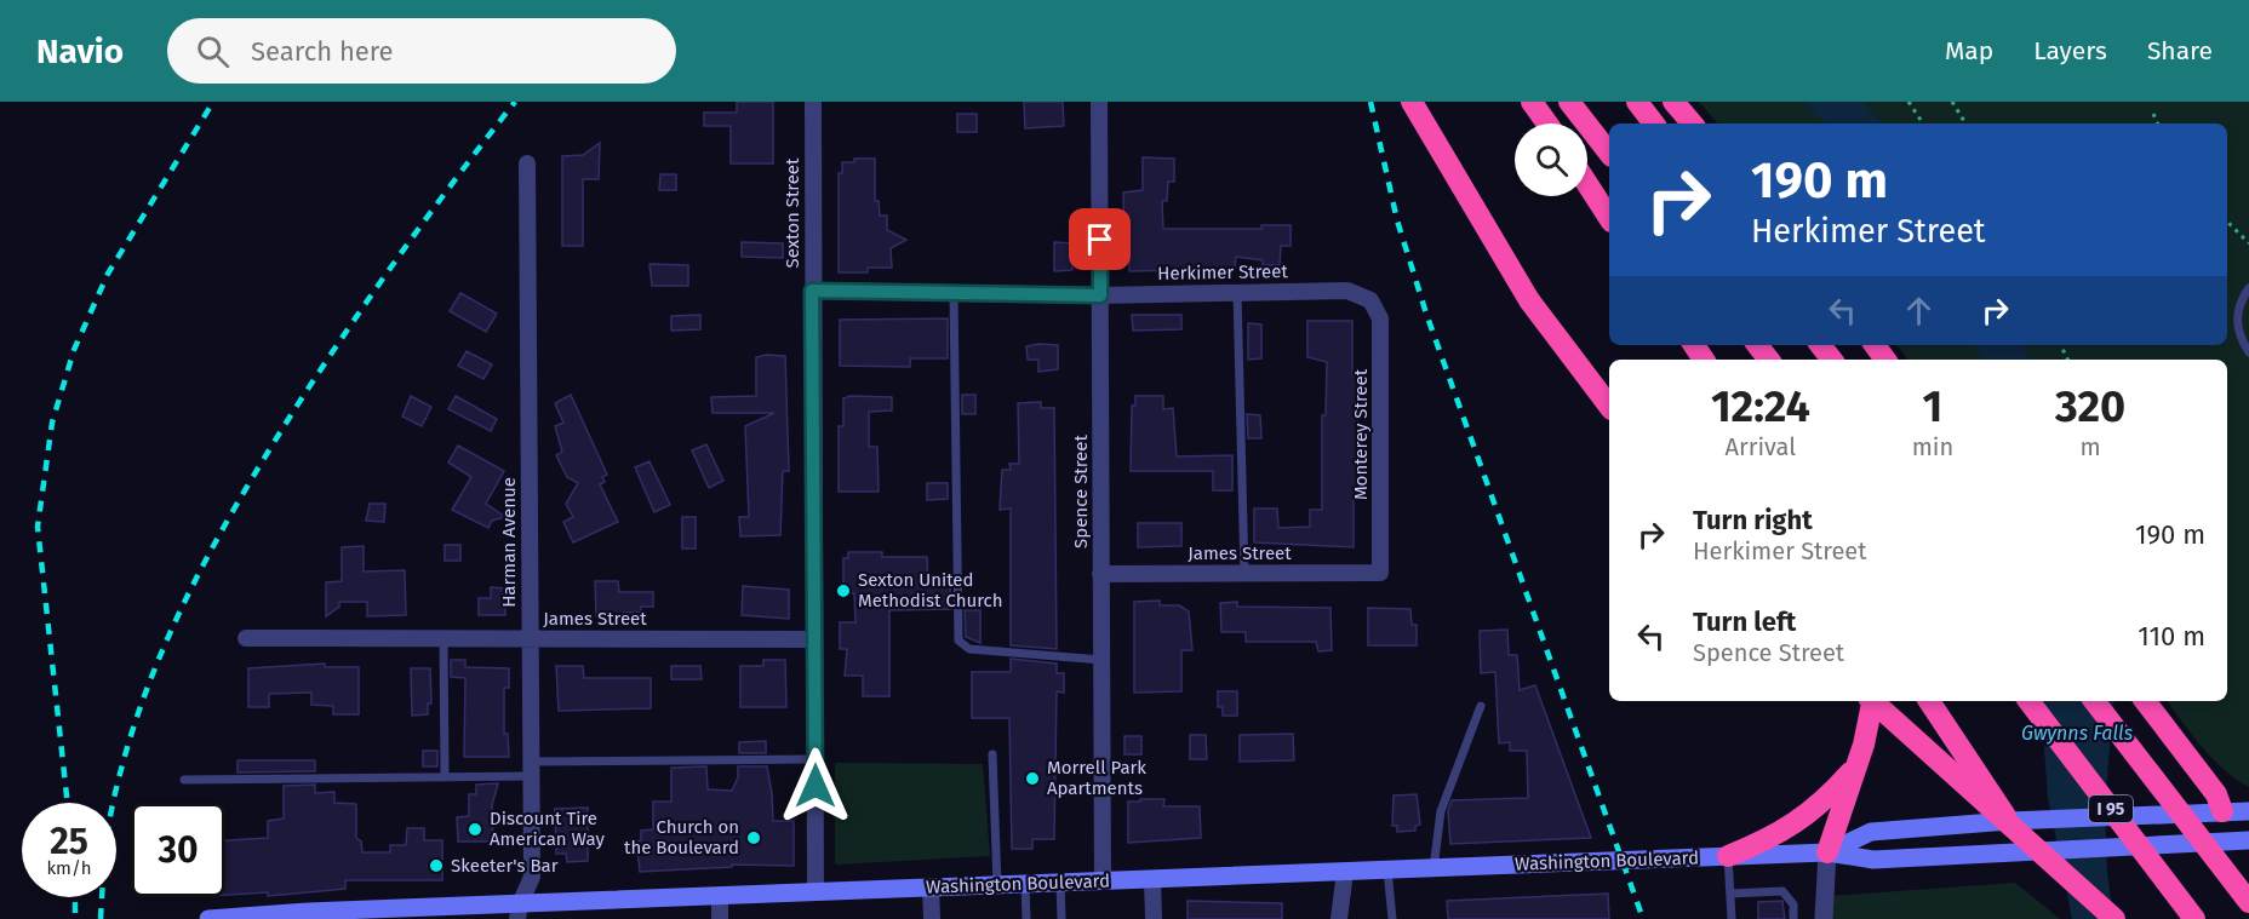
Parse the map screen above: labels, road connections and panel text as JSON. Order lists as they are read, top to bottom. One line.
{"streets":{"highway":["I 95"],"main road":["Washington Boulevard"],"street":["Sexton Street","Herkimer Street","Monterey Street","Spence Street","Harman Avenue","James Street"]},"crossings":[["Sexton Street","Herkimer Street"],["Sexton Street","James Street"],["Sexton Street","Washington Boulevard"],["Herkimer Street","Monterey Street"],["Herkimer Street","Spence Street"],["Monterey Street","James Street"],["Spence Street","James Street"],["Spence Street","Washington Boulevard"],["Harman Avenue","James Street"],["Harman Avenue","Washington Boulevard"]],"water":["Gwynns Falls"],"places":["Sexton United Methodist Church","Morrell Park Apartments","Discount Tire American Way","Church on the Boulevard","Skeeter's Bar"],"page":{"header":"Navio","search":"Search here","nav":["Map","Layers","Share"],"turn":["190 m","Herkimer Street"],"eta":["12:24","Arrival","1","min","320","m"],"list":[{"name":"Turn right","note":"Herkimer Street","value":"190 m"},{"name":"Turn left","note":"Spence Street","value":"110 m"}],"speed":"25 km/h","limit":"30"}}
